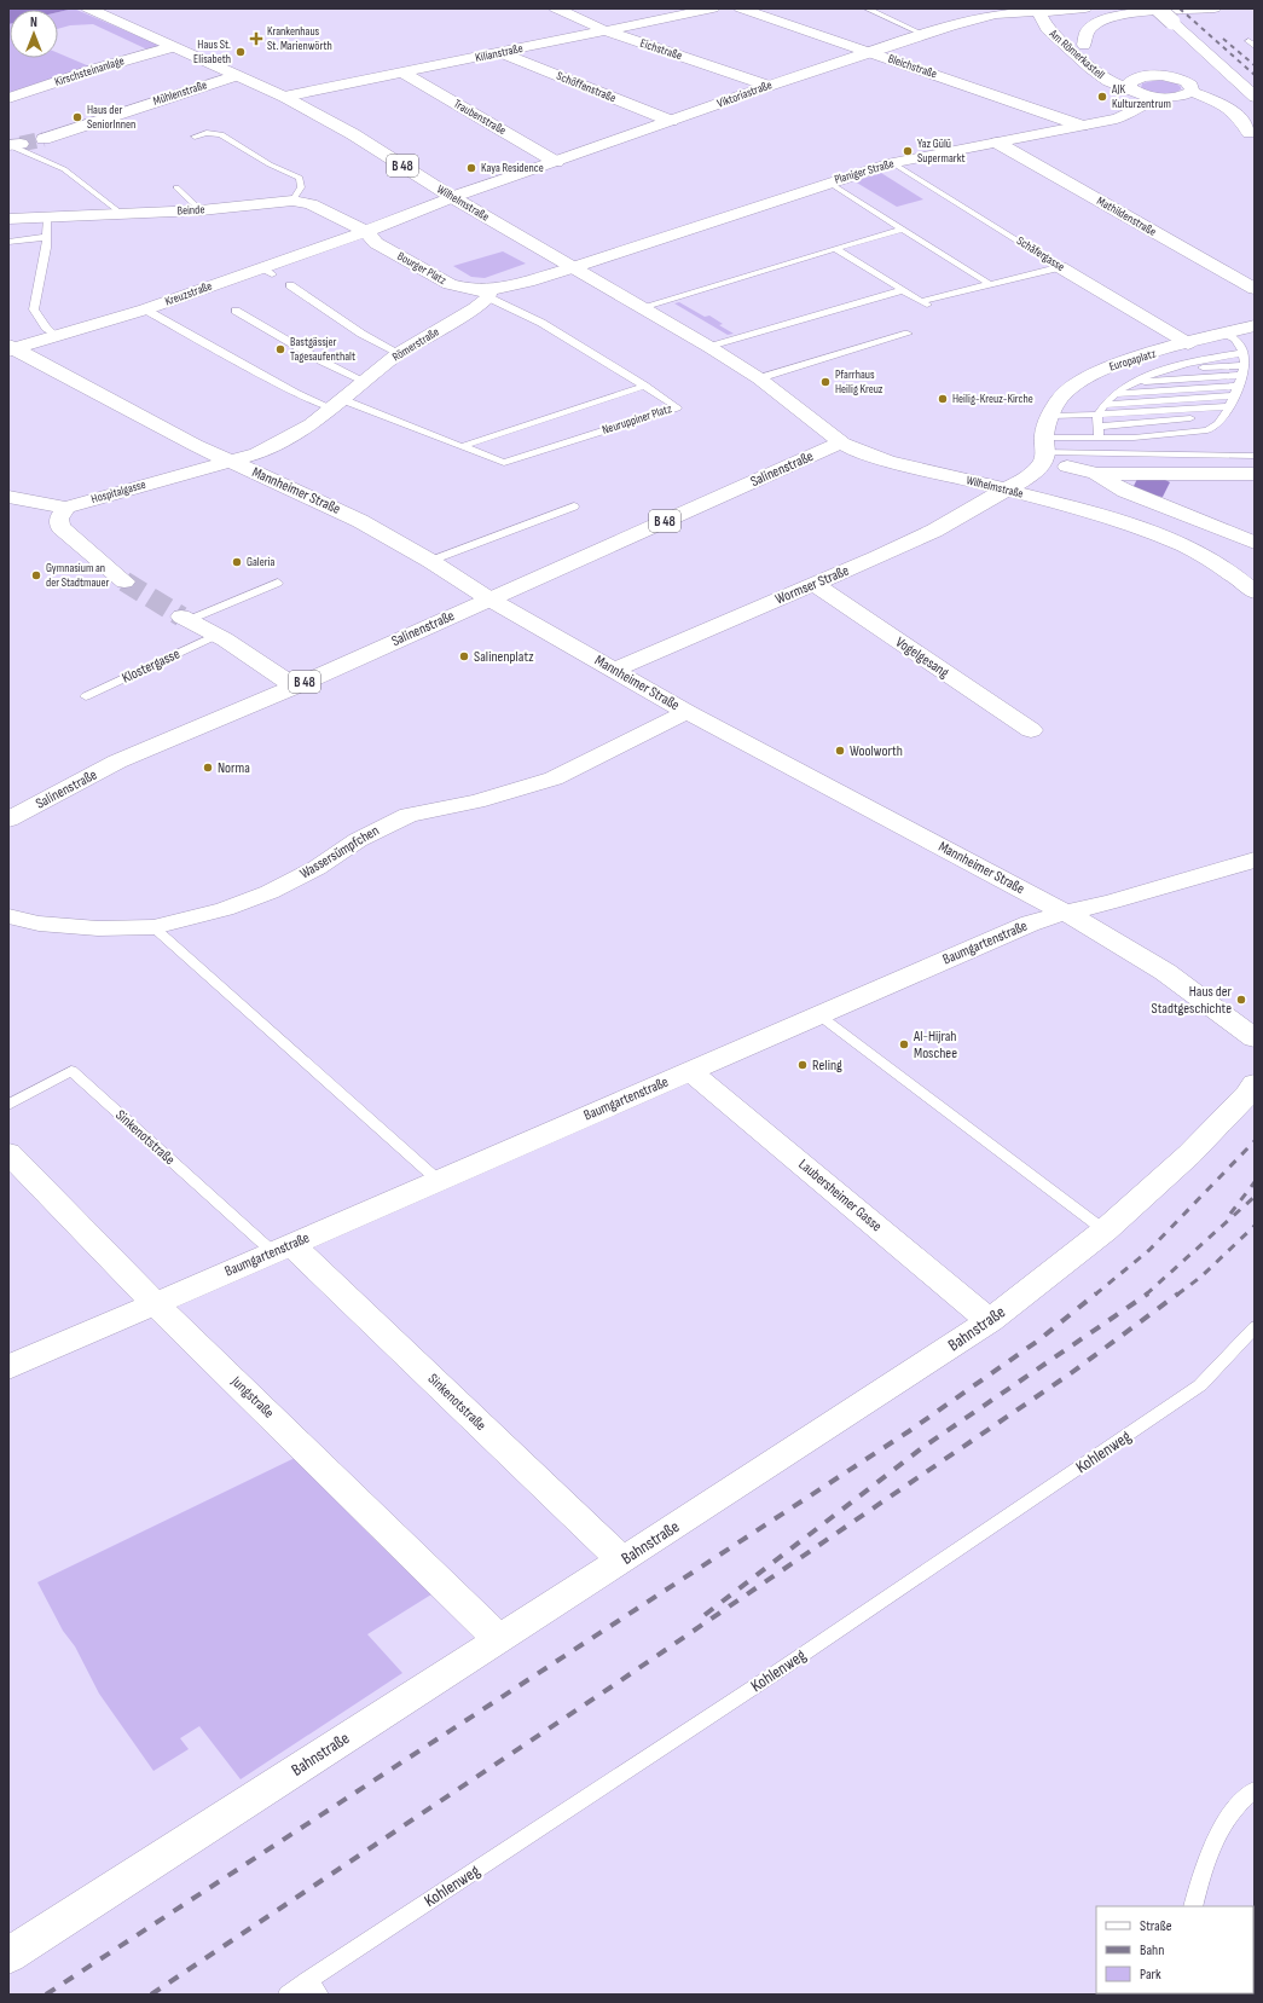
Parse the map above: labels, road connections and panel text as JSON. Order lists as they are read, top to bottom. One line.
{"streets":{"street":["Eichstraße","Kilianstraße","Am Römerkastell","Bleichstraße","Kirschsteinanlage","Schöffenstraße","Mühlenstraße","Viktoriastraße","Traubenstraße","B 48","Planiger Straße","Wilhelmstraße","Beinde","Mathildenstraße","Schäfergasse","Bourger Platz","Kreuzstraße","Römerstraße","Europaplatz","Salinenstraße","Mannheimer Straße","Hospitalgasse","Wormser Straße","Vogelgesang","Wassersümpfchen","Baumgartenstraße","Sinkenotstraße","Laubersheimer Gasse","Bahnstraße","Jungstraße"],"lane":["Neuruppiner Platz","Klostergasse","Kohlenweg"]},"crossings":[["Eichstraße","Kilianstraße"],["Eichstraße","Viktoriastraße"],["Kilianstraße","Schöffenstraße"],["Kilianstraße","Traubenstraße"],["Kilianstraße","Wilhelmstraße"],["Am Römerkastell","Viktoriastraße"],["Am Römerkastell","Planiger Straße"],["Bleichstraße","Viktoriastraße"],["Bleichstraße","Planiger Straße"],["Kirschsteinanlage","Wilhelmstraße"],["Schöffenstraße","Viktoriastraße"],["Mühlenstraße","Wilhelmstraße"],["Viktoriastraße","Traubenstraße"],["Viktoriastraße","Wilhelmstraße"],["Planiger Straße","Wilhelmstraße"],["Planiger Straße","Mathildenstraße"],["Planiger Straße","Schäfergasse"],["Planiger Straße","Bourger Platz"],["Wilhelmstraße","Bourger Platz"],["Wilhelmstraße","Europaplatz"],["Wilhelmstraße","Salinenstraße"],["Wilhelmstraße","Wormser Straße"],["Beinde","Bourger Platz"],["Beinde","Kreuzstraße"],["Schäfergasse","Europaplatz"],["Bourger Platz","Kreuzstraße"],["Bourger Platz","Römerstraße"],["Kreuzstraße","Mannheimer Straße"],["Römerstraße","Mannheimer Straße"],["Römerstraße","Hospitalgasse"],["Europaplatz","Wormser Straße"],["Salinenstraße","Mannheimer Straße"],["Mannheimer Straße","Hospitalgasse"],["Mannheimer Straße","Wormser Straße"],["Mannheimer Straße","Wassersümpfchen"],["Mannheimer Straße","Baumgartenstraße"],["Wormser Straße","Vogelgesang"],["Baumgartenstraße","Sinkenotstraße"],["Baumgartenstraße","Laubersheimer Gasse"],["Baumgartenstraße","Jungstraße"],["Sinkenotstraße","Bahnstraße"],["Laubersheimer Gasse","Bahnstraße"],["Bahnstraße","Jungstraße"]],"places":{"health":["Krankenhaus St. Marienwörth"],"other":["Haus St. Elisabeth","AJK Kulturzentrum","Haus der SeniorInnen","Yaz Gülü Supermarkt","Kaya Residence","Bastgässjer Tagesaufenthalt","Pfarrhaus Heilig Kreuz","Heilig-Kreuz-Kirche","Galeria","Gymnasium an der Stadtmauer","Salinenplatz","Woolworth","Norma","Haus der Stadtgeschichte","Al-Hijrah Moschee","Reling"]},"legend":["Straße","Bahn","Park"],"north":"top"}
